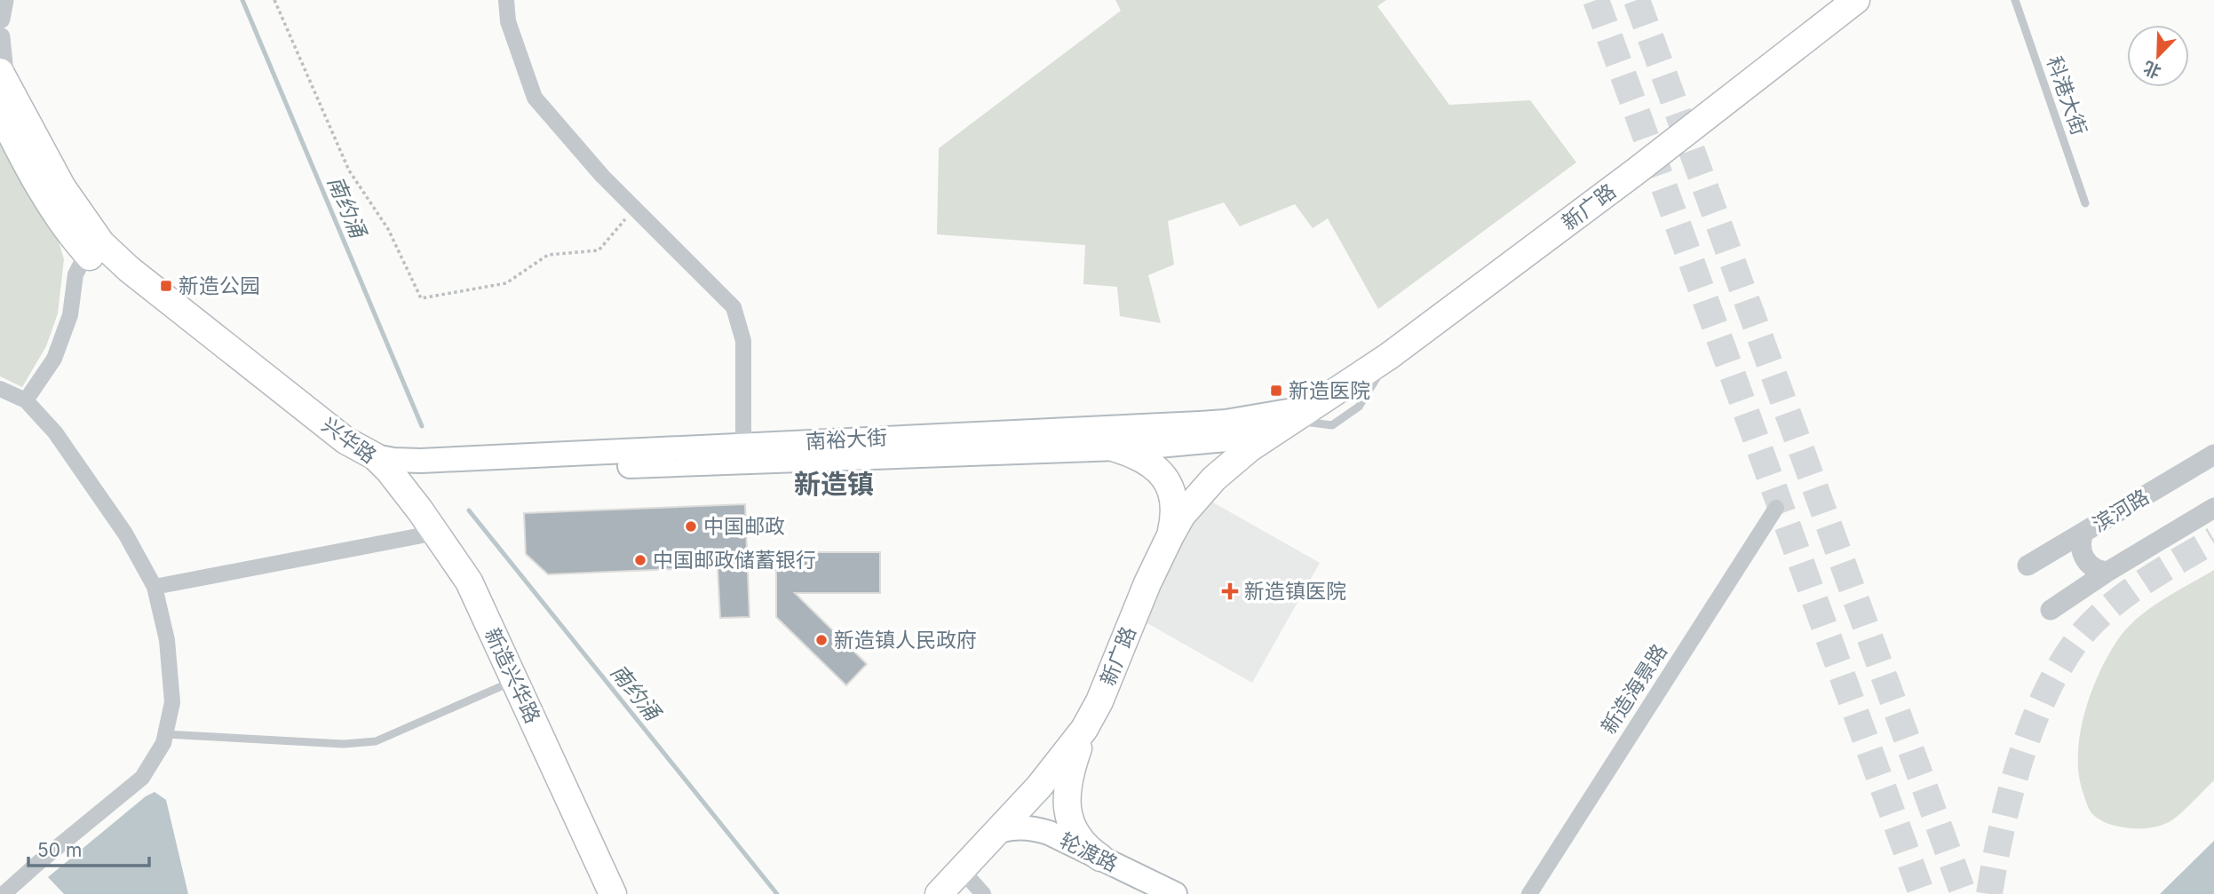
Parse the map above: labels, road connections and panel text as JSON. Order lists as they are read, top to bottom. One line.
{"streets":{"main road":["新广路","南裕大街","兴华路","新造兴华路","轮渡路"],"street":["滨河路","新造海景路"],"lane":["科港大街"]},"crossings":[["新广路","南裕大街"],["新广路","轮渡路"],["南裕大街","兴华路"],["南裕大街","新造兴华路"],["兴华路","新造兴华路"]],"districts":["新造镇"],"water":["南约涌"],"places":{"transit":["新造公园","新造医院"],"other":["中国邮政","中国邮政储蓄银行","新造镇人民政府"],"health":["新造镇医院"]},"scale_bar":"50 m","north":"bottom left"}
